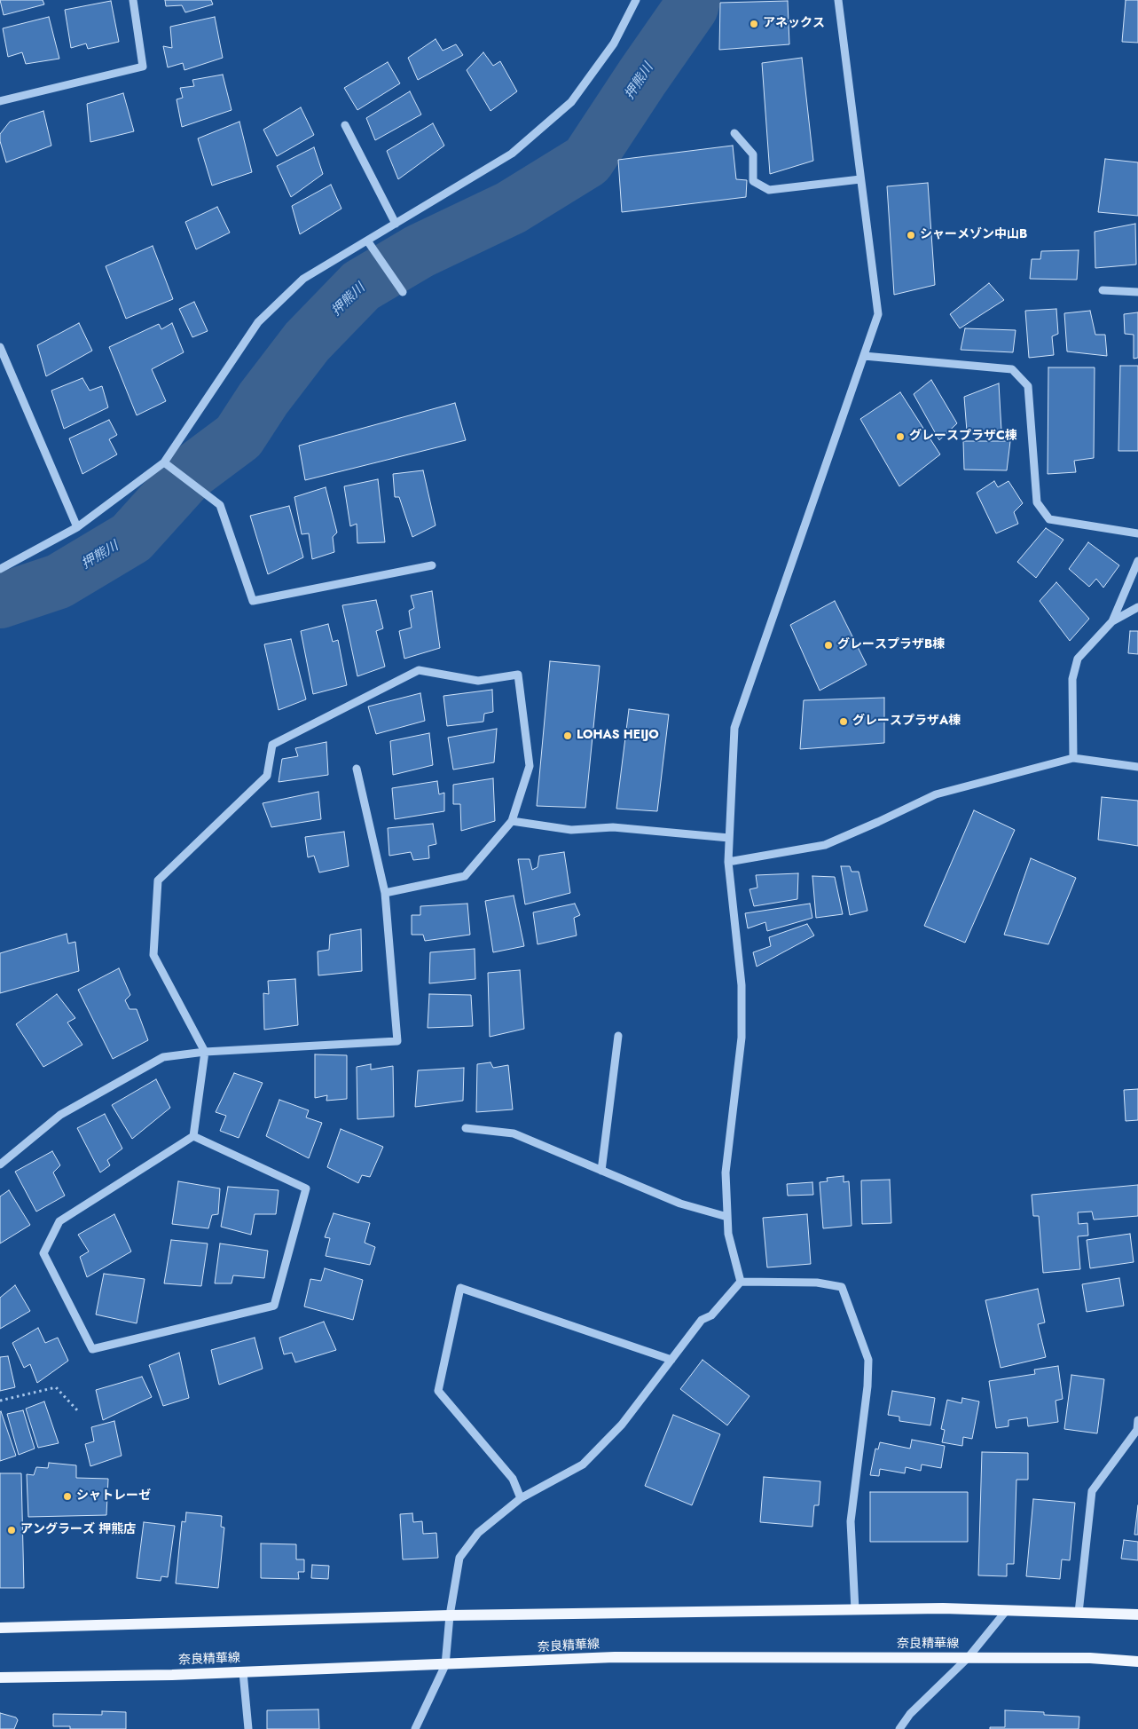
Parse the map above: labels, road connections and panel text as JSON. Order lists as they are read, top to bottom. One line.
{"streets":{"main road":["奈良精華線"]},"water":["押熊川"],"places":["アネックス","シャーメゾン中山B","グレースプラザC棟","グレースプラザB棟","グレースプラザA棟","LOHAS HEIJO","シャトレーゼ","アングラーズ 押熊店"]}
